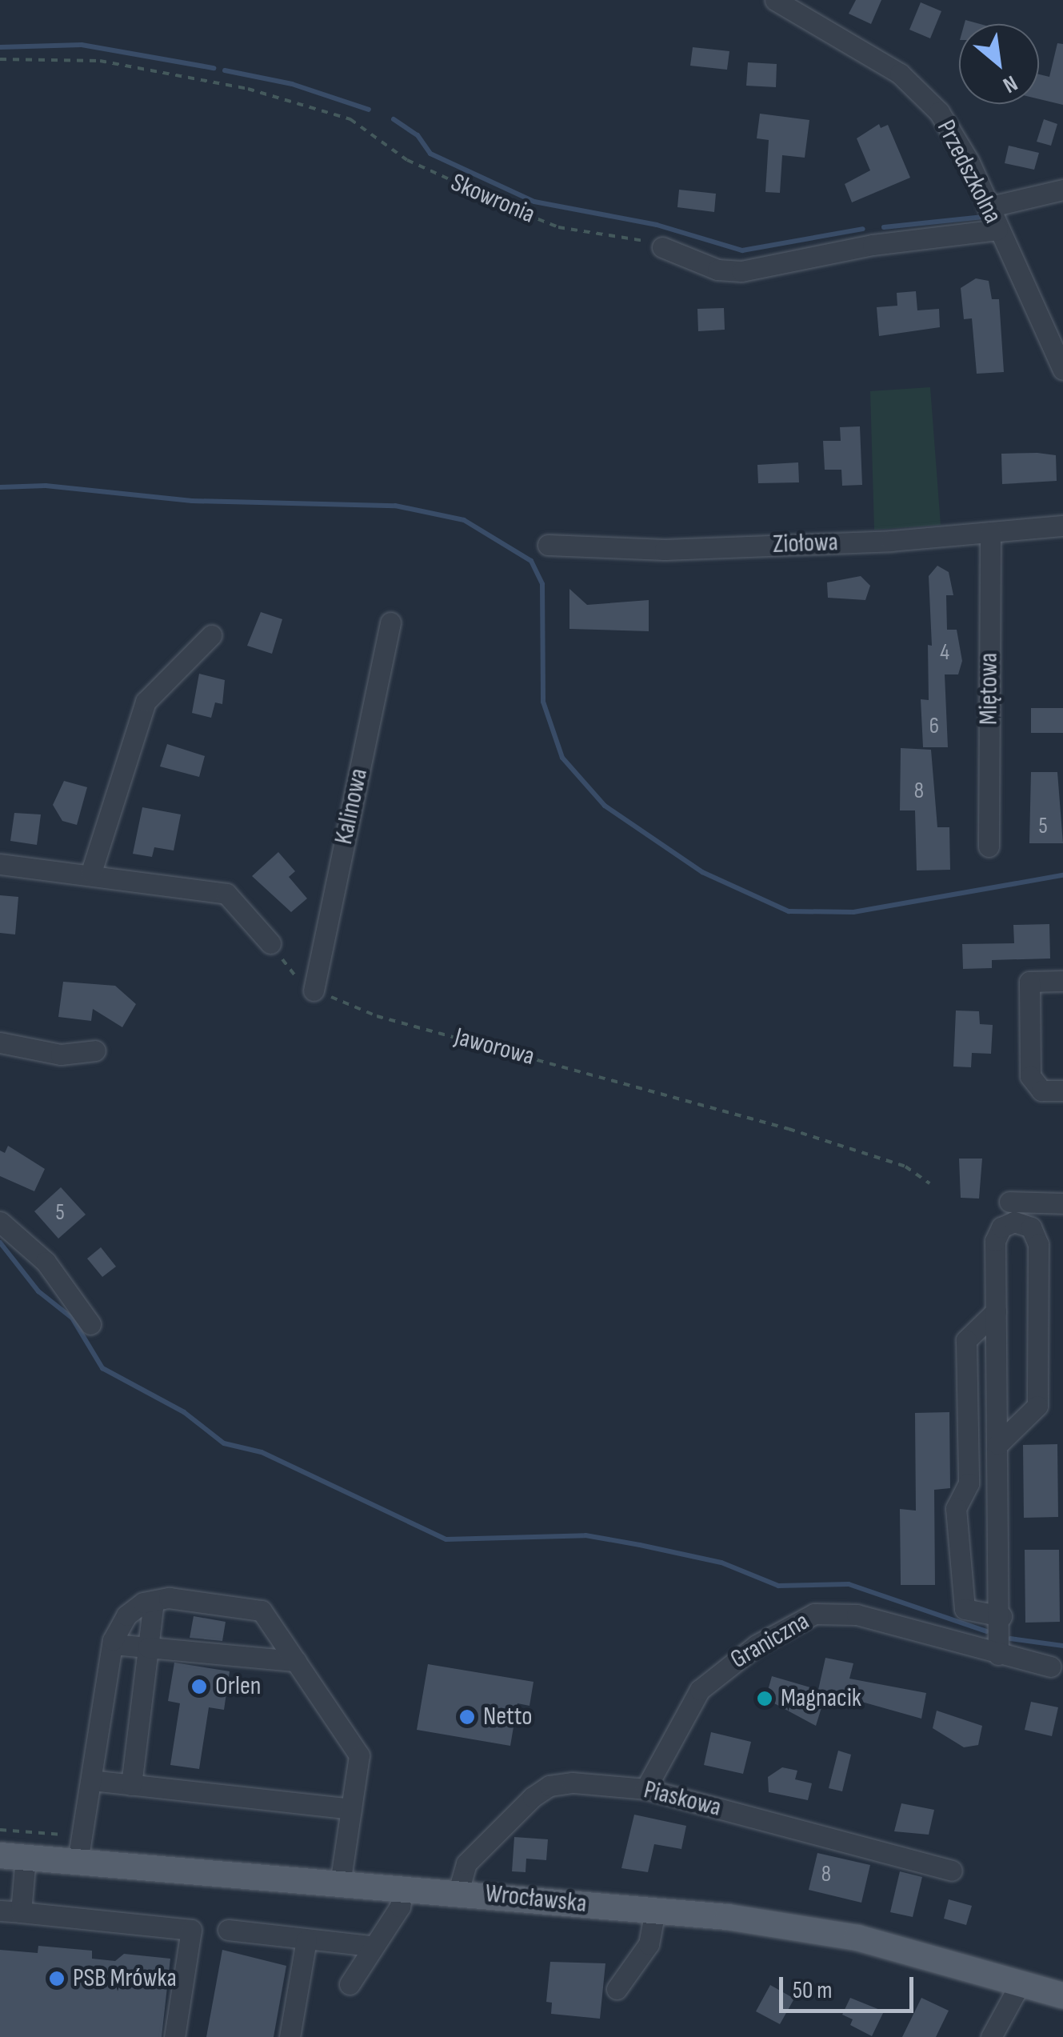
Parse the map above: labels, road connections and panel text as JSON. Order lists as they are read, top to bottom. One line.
{"streets":{"main road":["Wrocławska"],"street":["Przedszkolna","Ziołowa","Miętowa","Kalinowa","Graniczna","Piaskowa"],"path":["Skowronia","Jaworowa"]},"crossings":[["Ziołowa","Miętowa"],["Kalinowa","Jaworowa"],["Graniczna","Piaskowa"],["Piaskowa","Wrocławska"]],"places":["Orlen","Magnacik","Netto","PSB Mrówka"],"house_numbers":["4","6","8","5","5","8"],"scale_bar":"50 m","north":"bottom right"}
